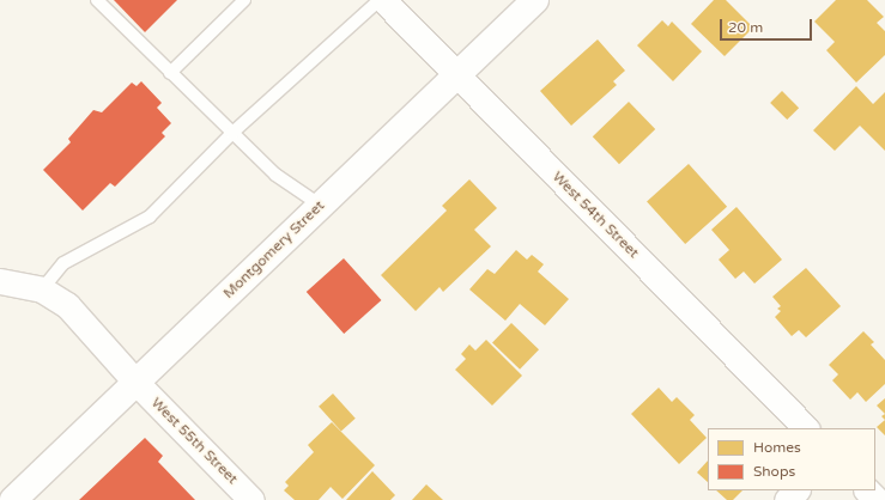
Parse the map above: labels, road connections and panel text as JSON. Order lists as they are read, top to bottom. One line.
{"streets":{"main road":["Montgomery Street"],"street":["West 54th Street","West 55th Street"]},"crossings":[["West 54th Street","Montgomery Street"],["Montgomery Street","West 55th Street"]],"legend":["Homes","Shops"],"scale_bar":"20 m"}
